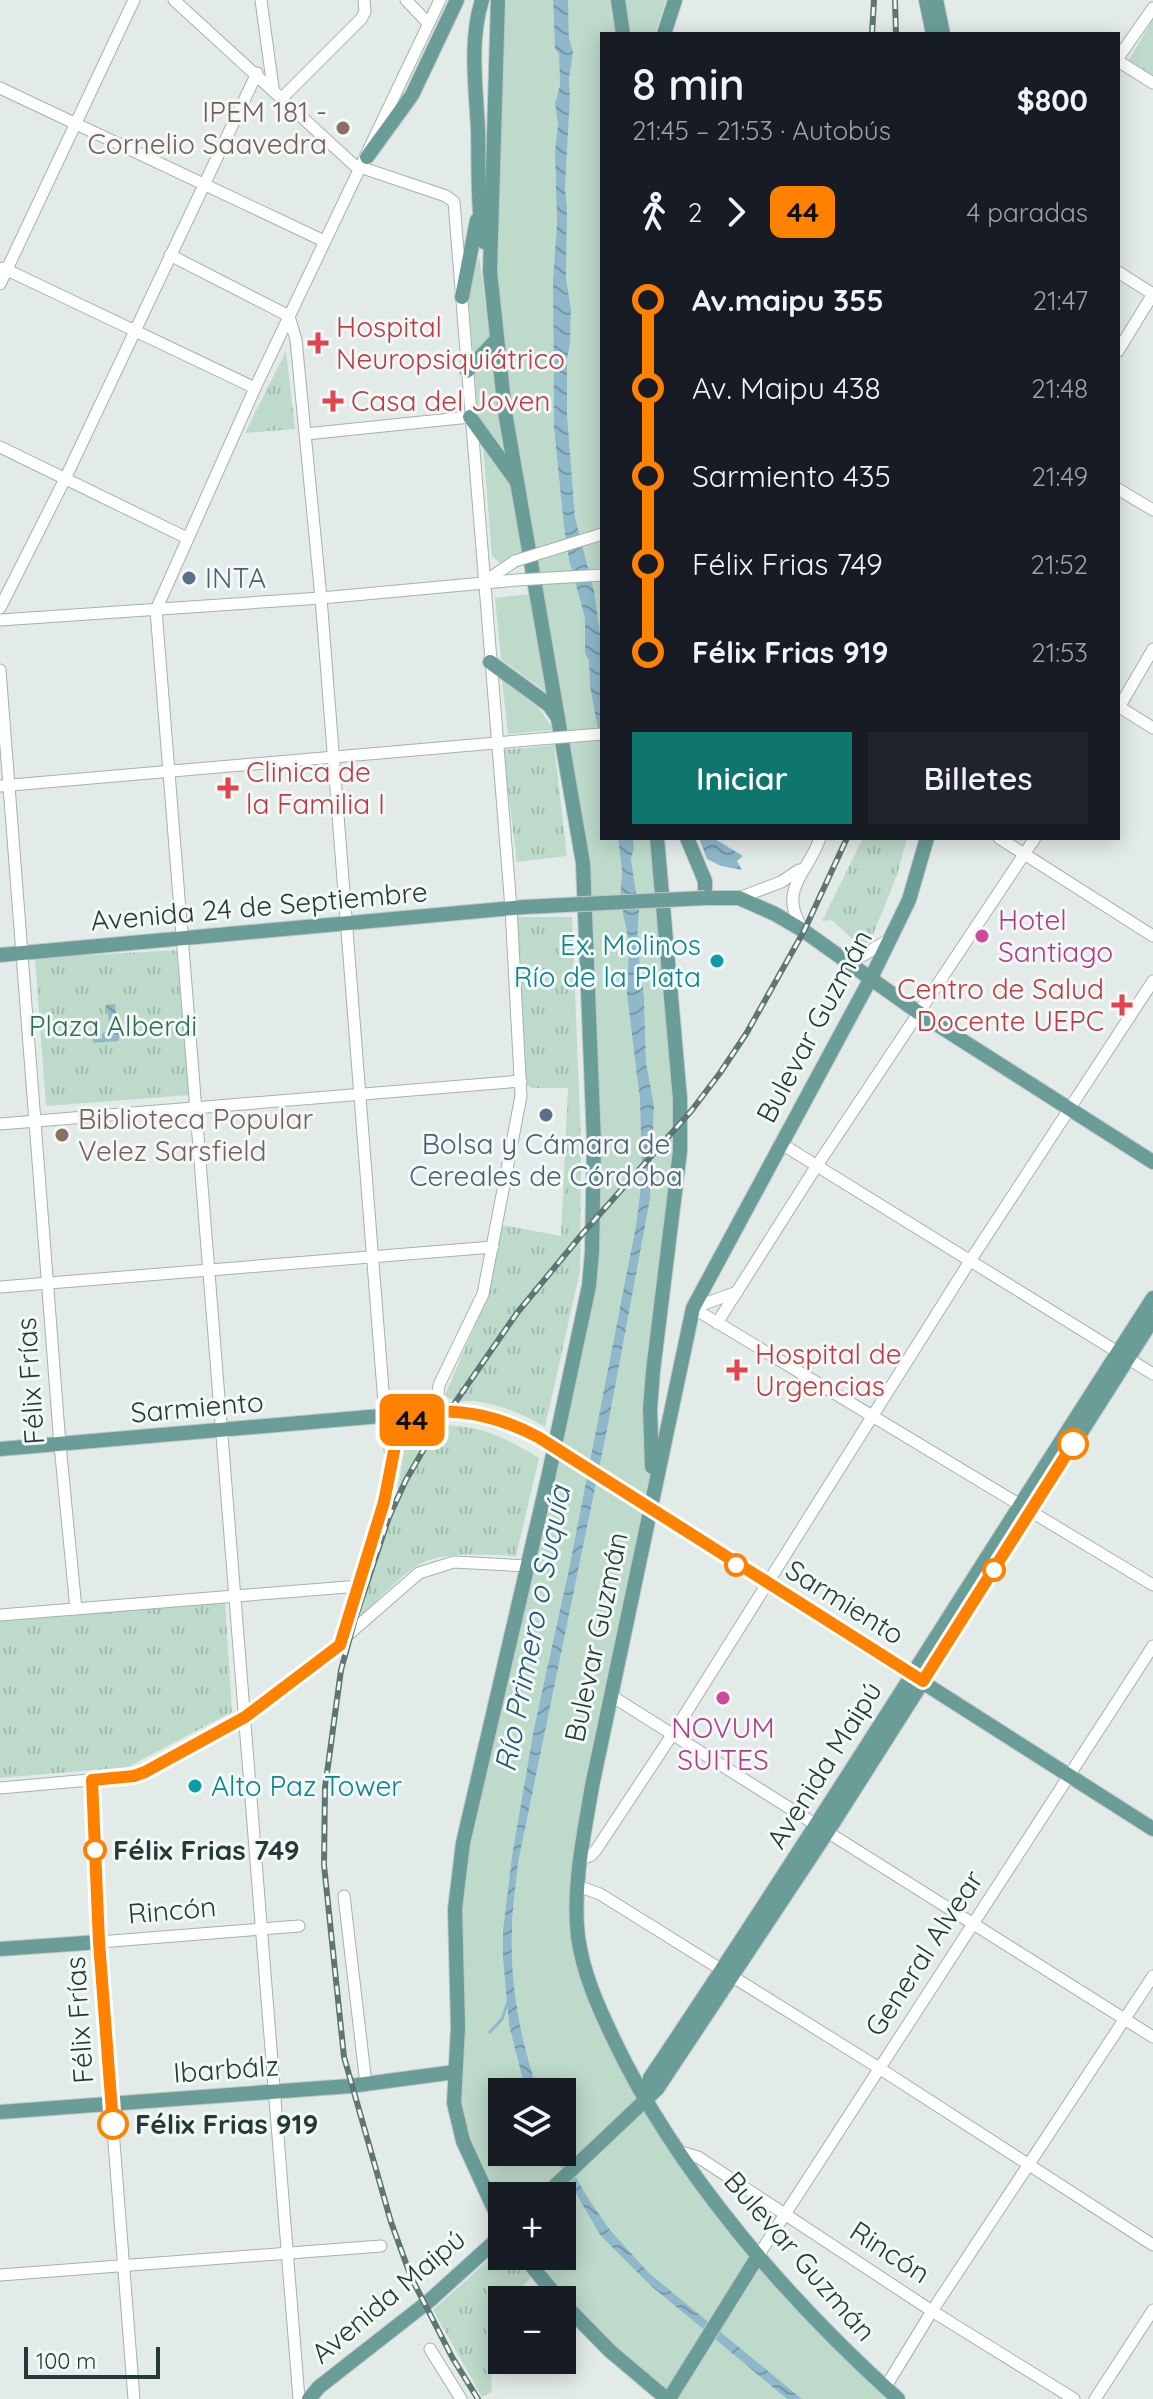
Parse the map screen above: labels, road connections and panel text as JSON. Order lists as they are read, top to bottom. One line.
{"streets":{"main road":["Avenida 24 de Septiembre","Bulevar Guzmán","Félix Frías","Sarmiento","Avenida Maipú","Rincón","General Alvear","Ibarbálz"]},"crossings":[["Avenida 24 de Septiembre","Félix Frías"],["Bulevar Guzmán","Sarmiento"],["Bulevar Guzmán","Avenida Maipú"],["Bulevar Guzmán","Rincón"],["Bulevar Guzmán","General Alvear"],["Félix Frías","Sarmiento"],["Félix Frías","Rincón"],["Félix Frías","Ibarbálz"],["Sarmiento","Avenida Maipú"],["Sarmiento","General Alvear"],["Rincón","General Alvear"]],"water":["Río Primero o Suquía"],"parks":["Plaza Alberdi"],"places":{"other":["IPEM 181 - Cornelio Saavedra","INTA","Hotel Santiago","Ex. Molinos Río de la Plata","Bolsa y Cámara de Cereales de Córdoba","Biblioteca Popular Velez Sarsfield","NOVUM SUITES","Alto Paz Tower","Félix Frias 749","Félix Frias 919"],"health":["Hospital Neuropsiquiátrico","Casa del Joven","Clinica de la Familia I","Centro de Salud Docente UEPC","Hospital de Urgencias"]},"lines":["bus line 44"],"scale_bar":"100 m","page":{"on_map":"44","heading":["8 min","21:45 – 21:53 · Autobús","$800"],"legs":["2","44","4 paradas"],"list":[{"name":"Av.maipu 355","value":"21:47"},{"name":"Av. Maipu 438","value":"21:48"},{"name":"Sarmiento 435","value":"21:49"},{"name":"Félix Frias 749","value":"21:52"},{"name":"Félix Frias 919","value":"21:53"}],"buttons":["Iniciar","Billetes"],"map_buttons":["+","−"],"scale":"100 m"}}
